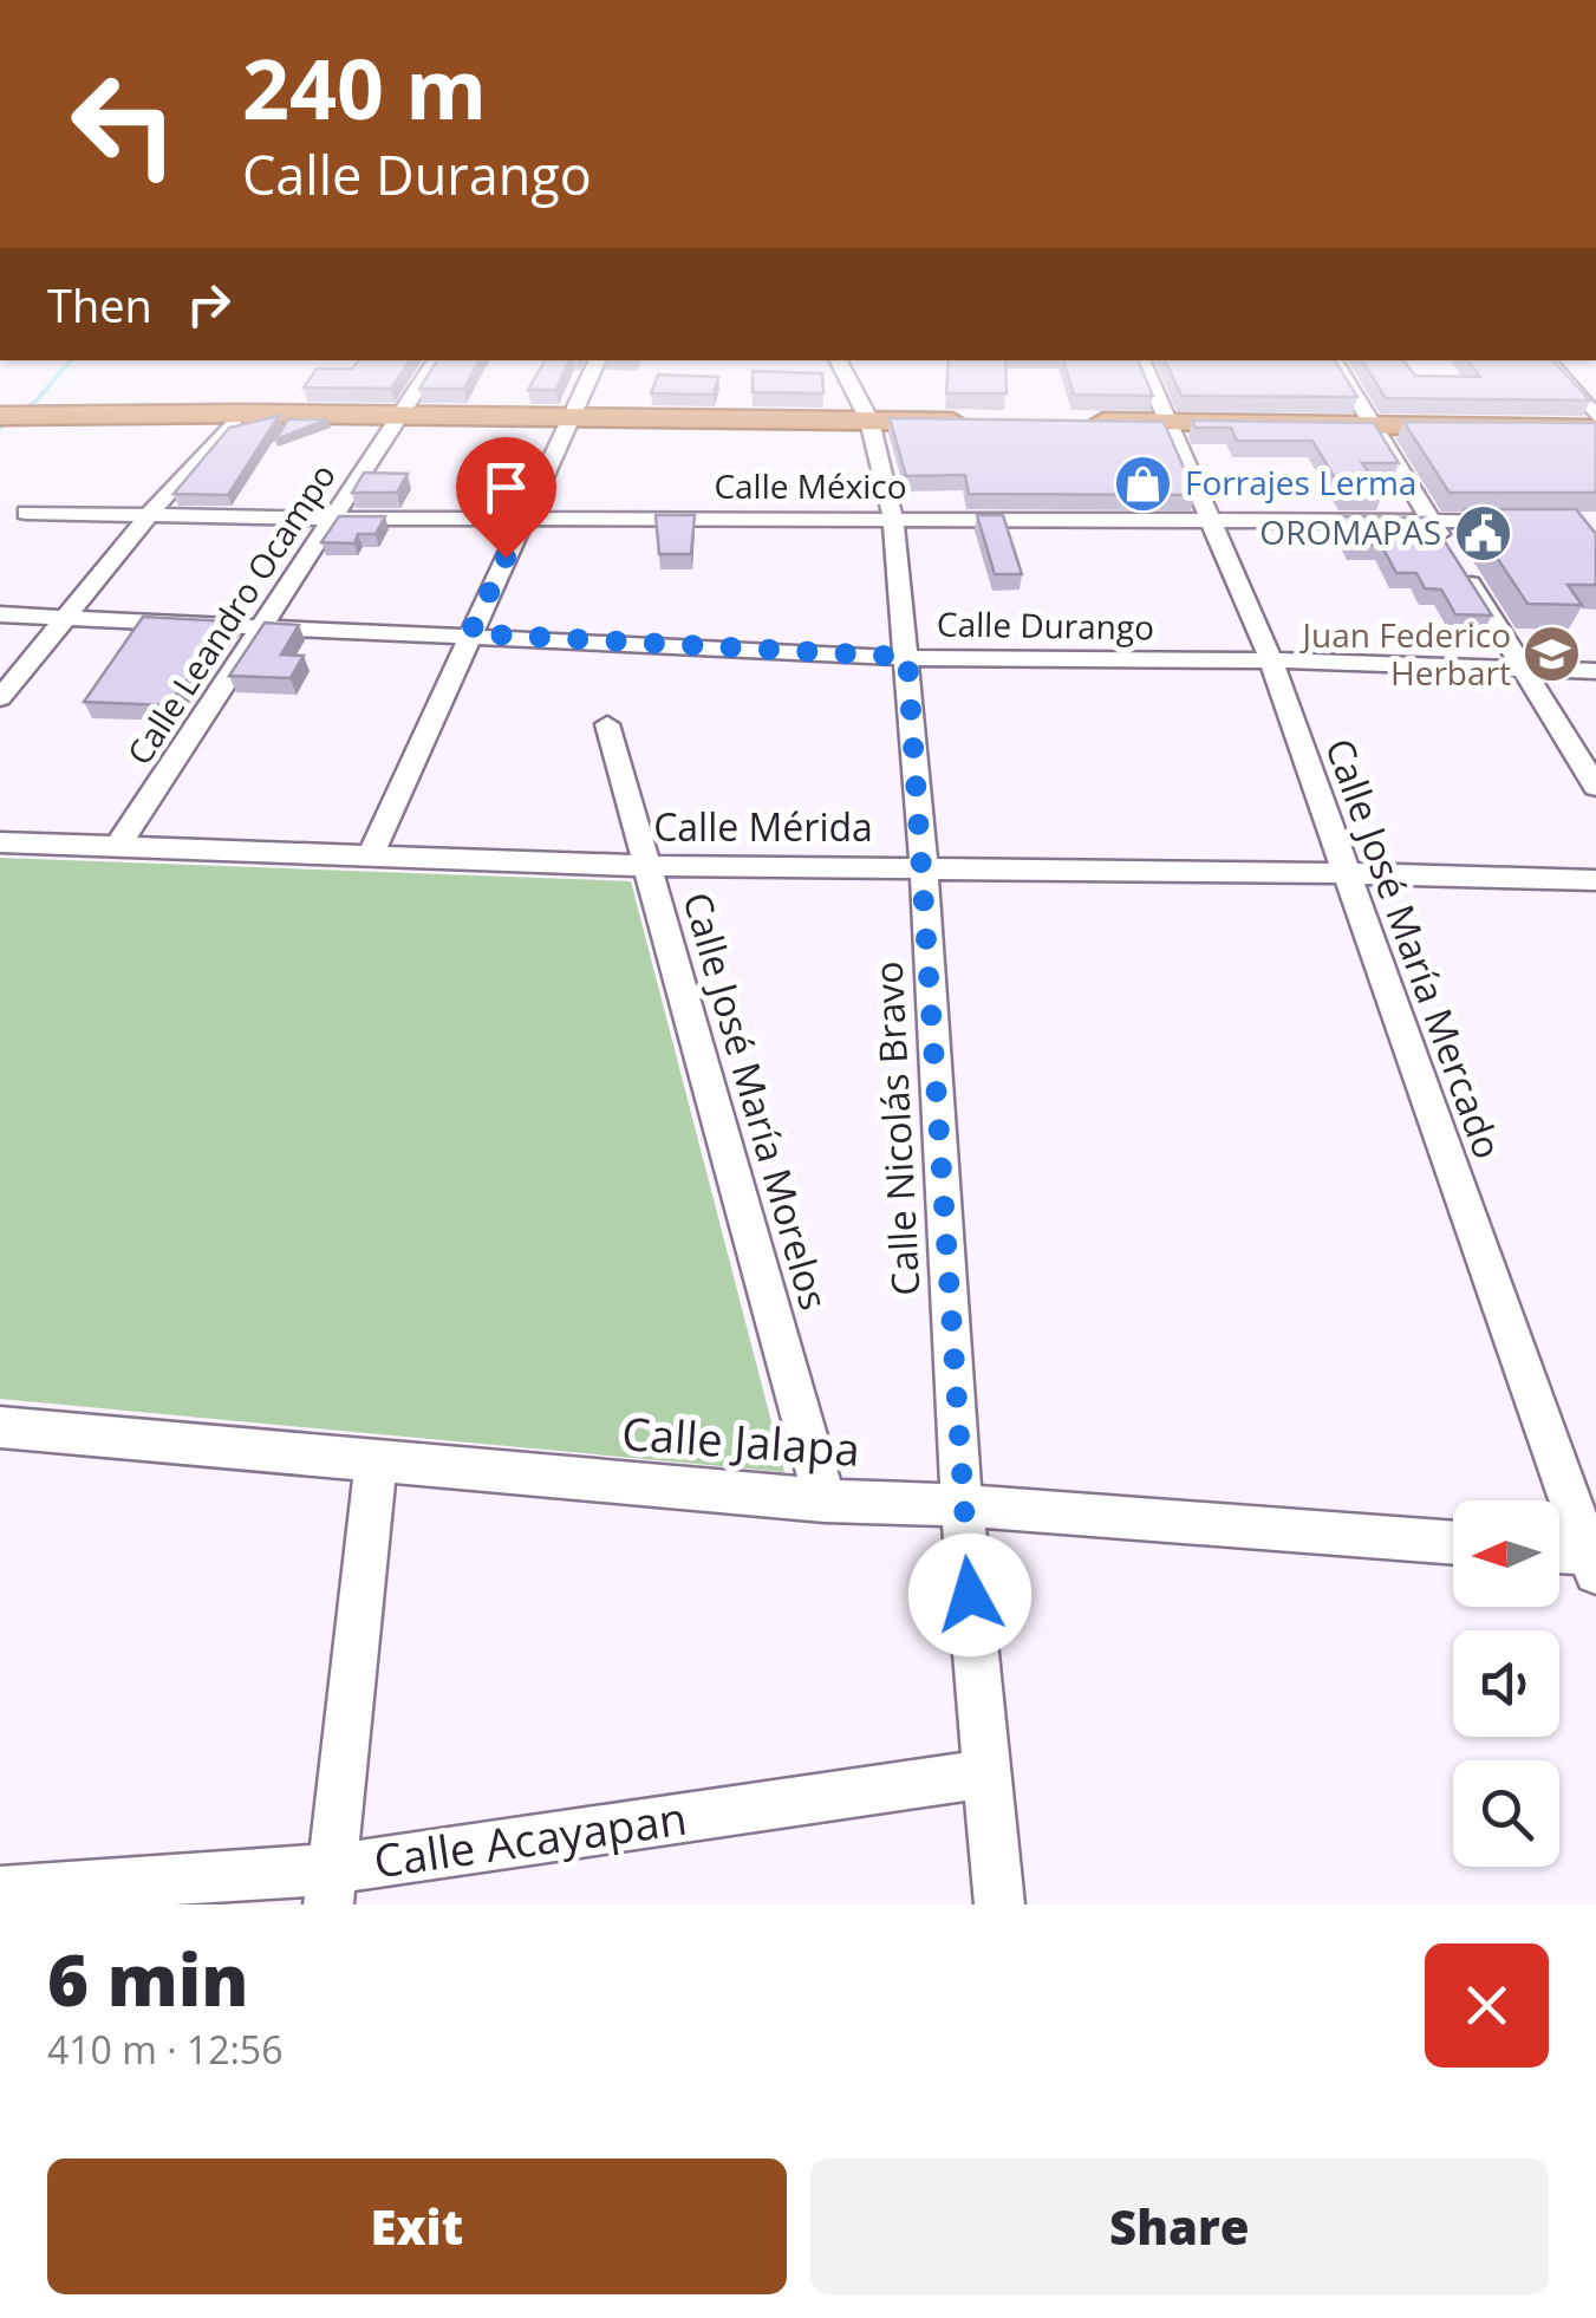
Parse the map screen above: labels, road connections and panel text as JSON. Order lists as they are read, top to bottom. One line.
{"streets":{"street":["Calle México","Calle Leandro Ocampo","Calle Durango","Calle Mérida","Calle José María Mercado","Calle José María Morelos","Calle Nicolás Bravo","Calle Jalapa","Calle Acayapan"]},"crossings":[["Calle México","Calle Leandro Ocampo"],["Calle México","Calle José María Mercado"],["Calle México","Calle Nicolás Bravo"],["Calle Leandro Ocampo","Calle Durango"],["Calle Leandro Ocampo","Calle Mérida"],["Calle Durango","Calle José María Mercado"],["Calle Durango","Calle Nicolás Bravo"],["Calle Mérida","Calle José María Mercado"],["Calle Mérida","Calle José María Morelos"],["Calle Mérida","Calle Nicolás Bravo"],["Calle José María Morelos","Calle Jalapa"],["Calle Nicolás Bravo","Calle Jalapa"],["Calle Nicolás Bravo","Calle Acayapan"]],"places":{"shop":["Forrajes Lerma"],"public building":["OROMAPAS"],"school or university":["Juan Federico Herbart"]},"north":"left","page":{"turn":["240 m","Calle Durango"],"then":"Then","heading":["6 min","410 m · 12:56"],"buttons":["Exit","Share"]}}
